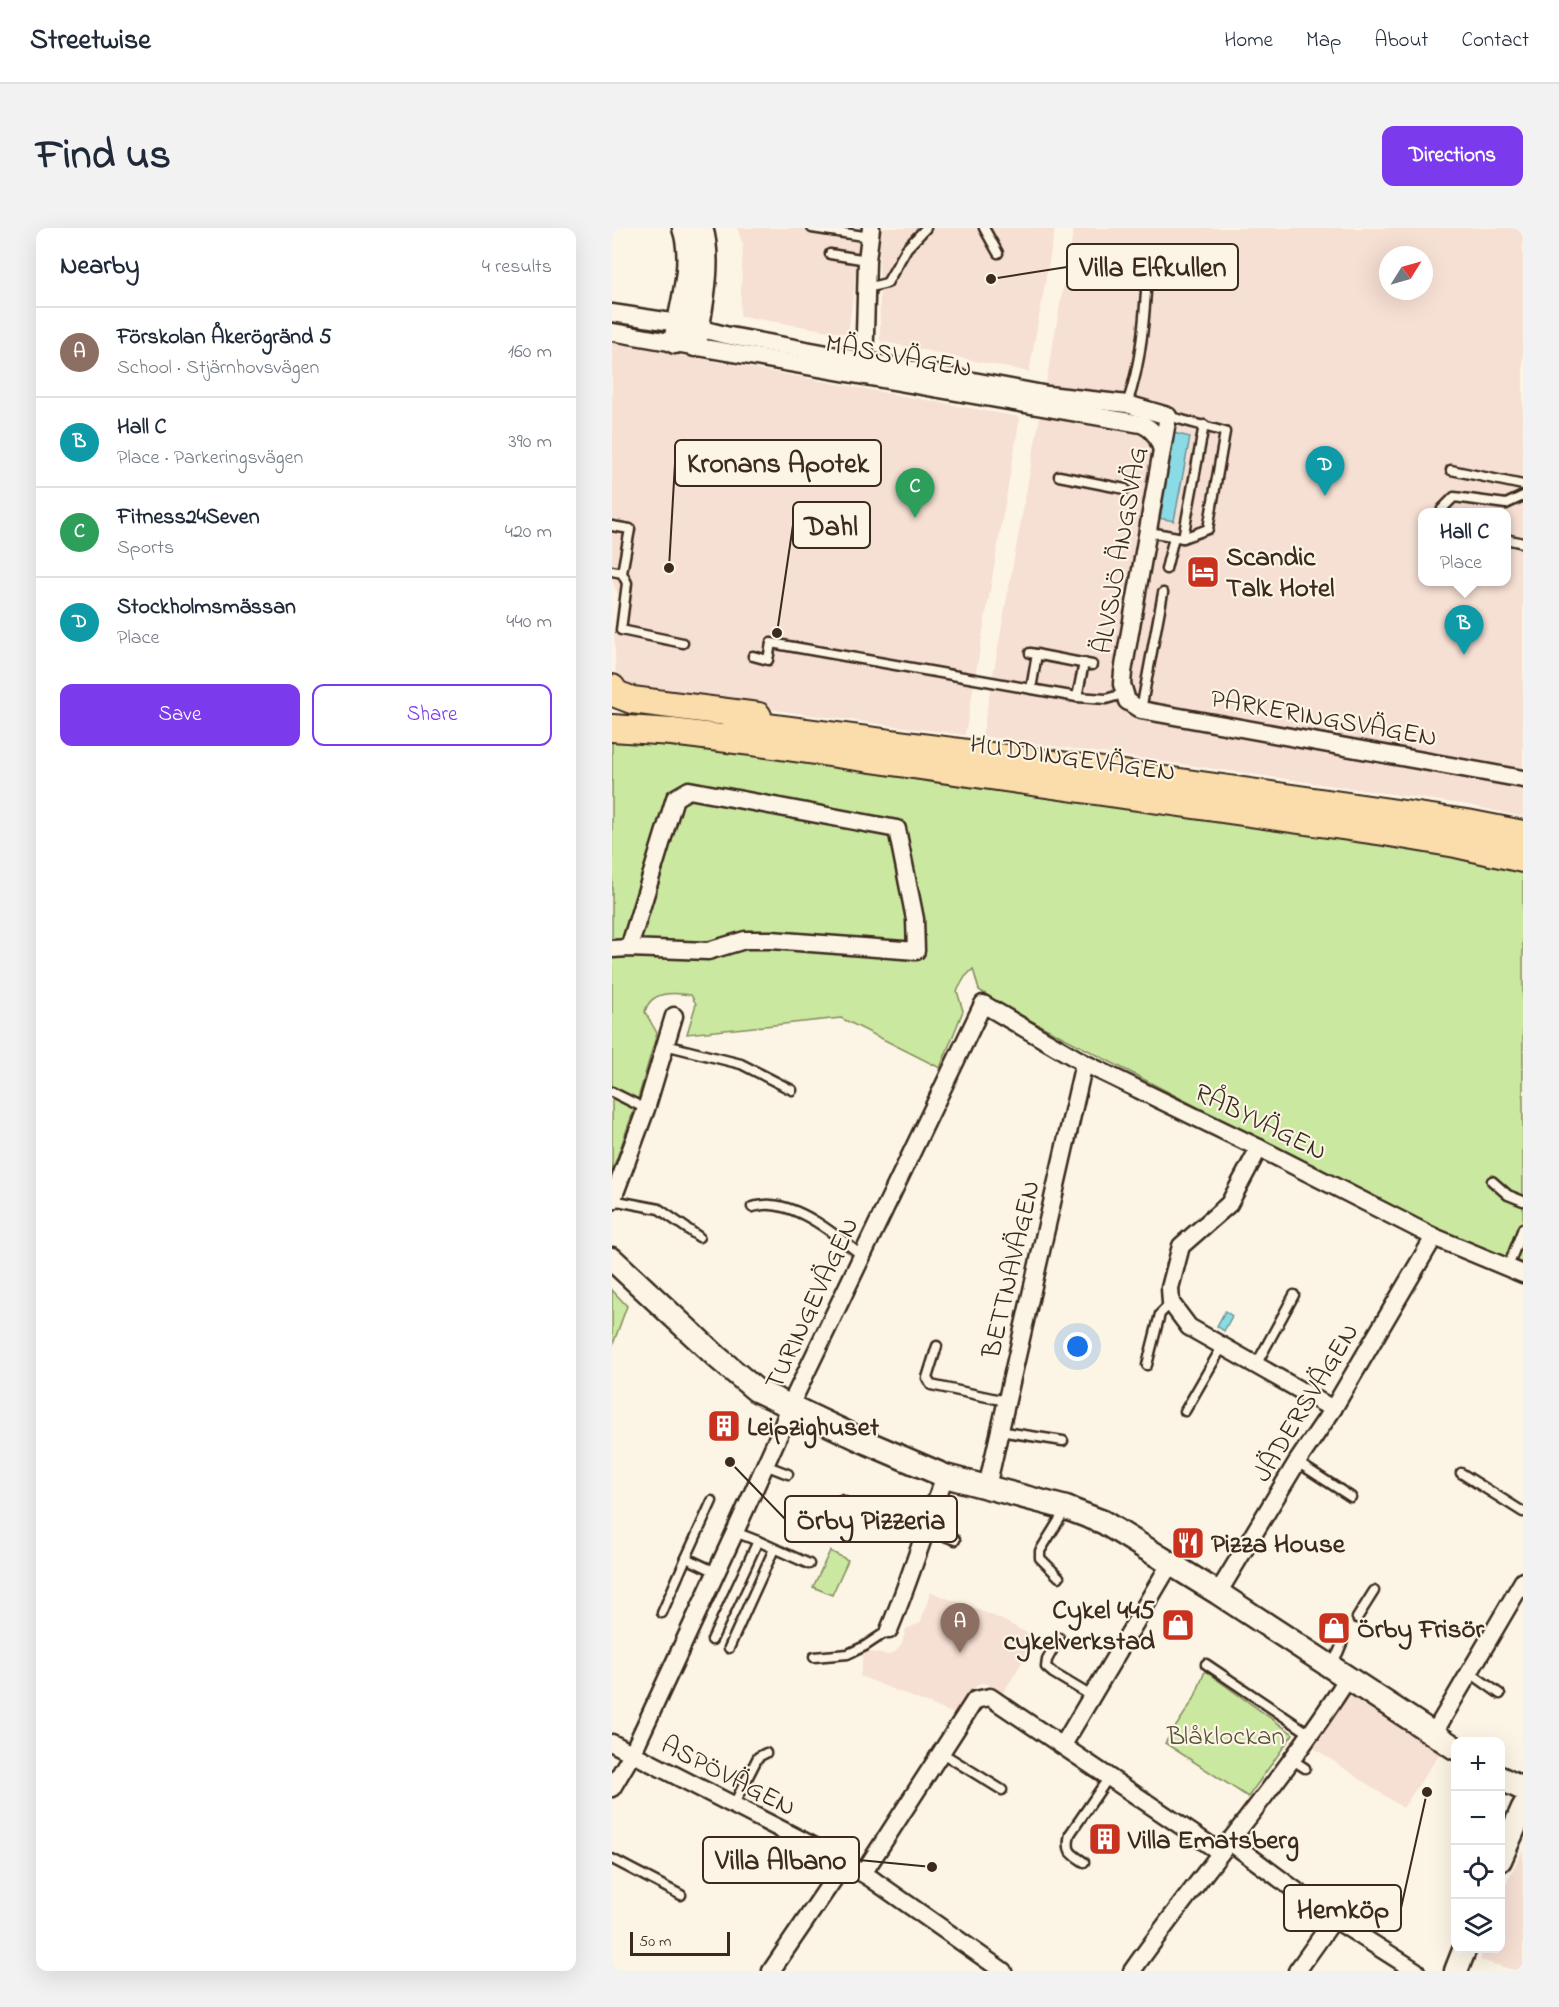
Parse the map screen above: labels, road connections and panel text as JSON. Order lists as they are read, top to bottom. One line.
{"streets":{"main road":["HUDDINGEVÄGEN"],"street":["MÄSSVÄGEN","ÄLVSJÖ ÄNGSVÄG","PARKERINGSVÄGEN","RÅBYVÄGEN","BETTNAVÄGEN","TURINGEVÄGEN","JÄDERSVÄGEN","ASPÖVÄGEN"]},"crossings":[["MÄSSVÄGEN","ÄLVSJÖ ÄNGSVÄG"],["RÅBYVÄGEN","BETTNAVÄGEN"],["RÅBYVÄGEN","TURINGEVÄGEN"],["RÅBYVÄGEN","JÄDERSVÄGEN"],["TURINGEVÄGEN","ASPÖVÄGEN"]],"parks":["Blåklockan"],"places":{"other":["Villa Elfkullen","Kronans Apotek","Dahl","Örby Pizzeria","Hemköp","Villa Albano"],"hotel":["Scandic Talk Hotel"],"building":["Leipzighuset","Villa Ematsberg"],"restaurant":["Pizza House"],"shop":["Cykel 445 cykelverkstad","Örby Frisör"]},"scale_bar":"50 m","north":"top right","page":{"header":"Streetwise","nav":["Home","Map","About","Contact"],"title":"Find us","buttons":["Directions",["Save","Share"]],"heading":["Nearby","4 results"],"list":[{"mark":"A","name":"Förskolan Åkerögränd 5","note":"School · Stjärnhovsvägen","value":"160 m"},{"mark":"B","name":"Hall C","note":"Place · Parkeringsvägen","value":"390 m"},{"mark":"C","name":"Fitness24Seven","note":"Sports","value":"420 m"},{"mark":"D","name":"Stockholmsmässan","note":"Place","value":"440 m"}],"pins":["D","C","B","A"],"popup":["Hall C","Place"],"map_buttons":["+","−"],"scale":"50 m"}}
